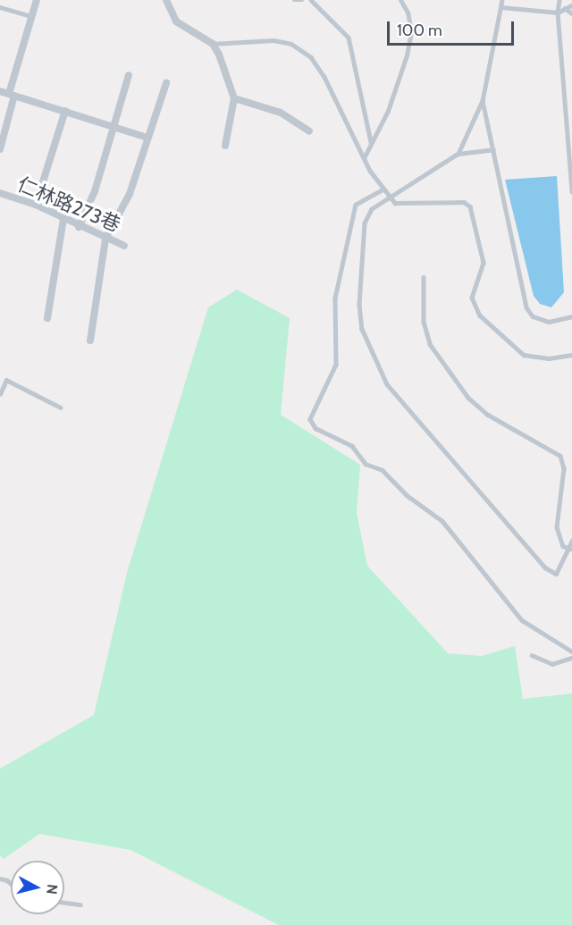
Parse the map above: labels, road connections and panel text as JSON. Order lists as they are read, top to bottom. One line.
{"streets":{"street":["仁林路273巷"]},"scale_bar":"100 m","north":"right"}
